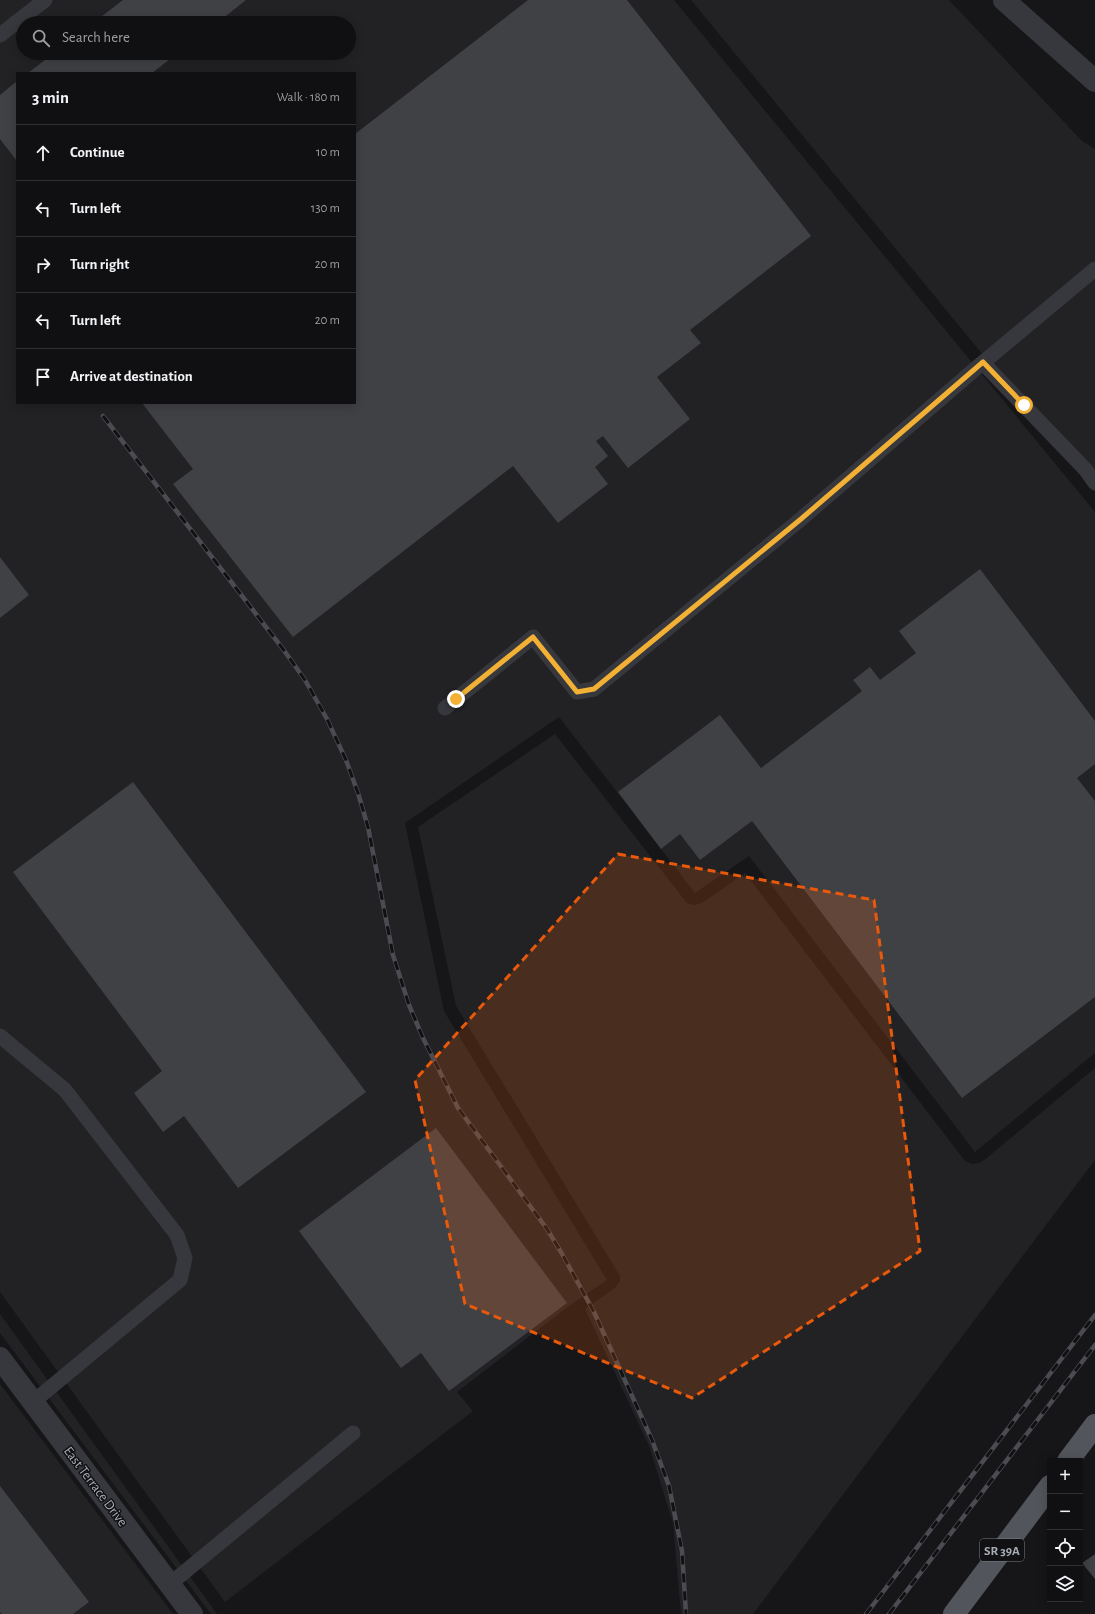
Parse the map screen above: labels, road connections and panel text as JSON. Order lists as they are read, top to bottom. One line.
{"streets":{"main road":["SR 39A"],"street":["East Terrace Drive"]},"page":{"search":"Search here","heading":["3 min","Walk · 180 m"],"list":[["Continue","10 m"],["Turn left","130 m"],["Turn right","20 m"],["Turn left","20 m"],"Arrive at destination"],"map_buttons":["+","−"]}}
